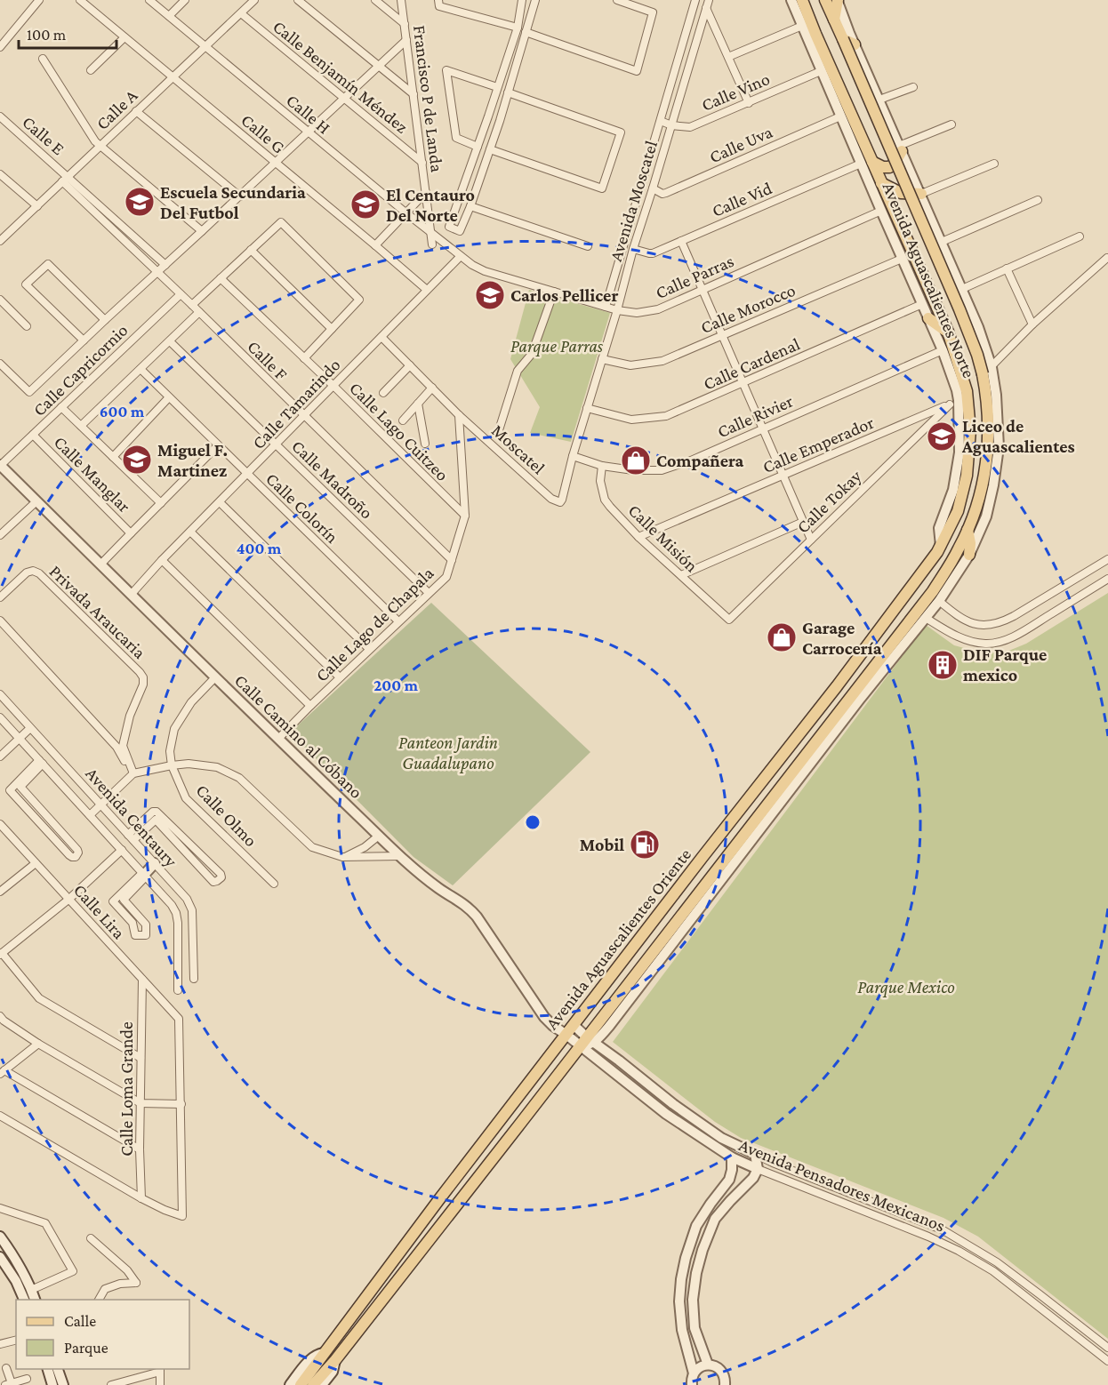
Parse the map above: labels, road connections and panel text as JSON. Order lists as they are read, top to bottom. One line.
{"streets":{"main road":["Avenida Aguascalientes Norte","Avenida Aguascalientes Oriente"],"street":["Calle Benjamín Méndez","Calle Vino","Francisco P de Landa","Calle A","Calle H","Calle G","Calle E","Calle Uva","Calle Vid","Avenida Moscatel","Calle Parras","Calle Morocco","Calle F","Calle Cardenal","Calle Capricornio","Calle Tamarindo","Calle Rivier","Calle Lago Cuitzeo","Calle Emperador","Moscatel","Calle Manglar","Calle Madroño","Calle Tokay","Calle Colorín","Calle Misión","Privada Araucaria","Calle Lago de Chapala","Calle Camino al Cóbano","Calle Olmo","Avenida Centaury","Calle Lira","Calle Loma Grande","Avenida Pensadores Mexicanos"]},"crossings":[["Calle Benjamín Méndez","Francisco P de Landa"],["Calle Benjamín Méndez","Calle A"],["Calle Vino","Avenida Moscatel"],["Calle Vino","Avenida Aguascalientes Norte"],["Francisco P de Landa","Calle H"],["Francisco P de Landa","Calle Parras"],["Calle A","Calle H"],["Calle A","Calle G"],["Calle A","Calle E"],["Calle A","Calle F"],["Calle H","Calle Parras"],["Calle G","Calle Tamarindo"],["Calle E","Calle F"],["Calle Uva","Avenida Moscatel"],["Calle Uva","Avenida Aguascalientes Norte"],["Calle Vid","Avenida Moscatel"],["Calle Vid","Avenida Aguascalientes Norte"],["Avenida Moscatel","Calle Parras"],["Avenida Moscatel","Calle Morocco"],["Avenida Moscatel","Calle Cardenal"],["Avenida Moscatel","Calle Rivier"],["Avenida Moscatel","Moscatel"],["Calle Parras","Avenida Aguascalientes Norte"],["Calle Parras","Calle Tamarindo"],["Avenida Aguascalientes Norte","Calle Morocco"],["Avenida Aguascalientes Norte","Calle Cardenal"],["Avenida Aguascalientes Norte","Calle Rivier"],["Avenida Aguascalientes Norte","Calle Emperador"],["Avenida Aguascalientes Norte","Calle Tokay"],["Avenida Aguascalientes Norte","Avenida Aguascalientes Oriente"],["Calle F","Calle Capricornio"],["Calle F","Calle Tamarindo"],["Calle F","Calle Lago de Chapala"],["Calle Capricornio","Calle Manglar"],["Calle Capricornio","Calle Camino al Cóbano"],["Calle Tamarindo","Calle Lago Cuitzeo"],["Calle Tamarindo","Moscatel"],["Calle Tamarindo","Calle Madroño"],["Calle Tamarindo","Calle Colorín"],["Calle Tamarindo","Calle Camino al Cóbano"],["Calle Rivier","Calle Misión"],["Calle Lago Cuitzeo","Calle Lago de Chapala"],["Calle Emperador","Calle Tokay"],["Calle Emperador","Calle Misión"],["Calle Madroño","Calle Lago de Chapala"],["Calle Tokay","Calle Misión"],["Calle Colorín","Calle Lago de Chapala"],["Calle Lago de Chapala","Calle Camino al Cóbano"],["Calle Camino al Cóbano","Calle Olmo"],["Calle Camino al Cóbano","Avenida Aguascalientes Oriente"],["Calle Camino al Cóbano","Avenida Pensadores Mexicanos"],["Calle Lira","Calle Loma Grande"],["Avenida Aguascalientes Oriente","Avenida Pensadores Mexicanos"]],"parks":["Parque Parras","Panteon Jardin Guadalupano","Parque Mexico"],"places":{"school or university":["Escuela Secundaria Del Futbol","El Centauro Del Norte","Carlos Pellicer","Liceo de Aguascalientes","Miguel F. Martinez"],"shop":["Compañera","Garage Carrocería"],"building":["DIF Parque mexico"],"fuel station":["Mobil"]},"legend":["Calle","Parque"],"scale_bar":"100 m","rings":["600 m","400 m","200 m"]}
